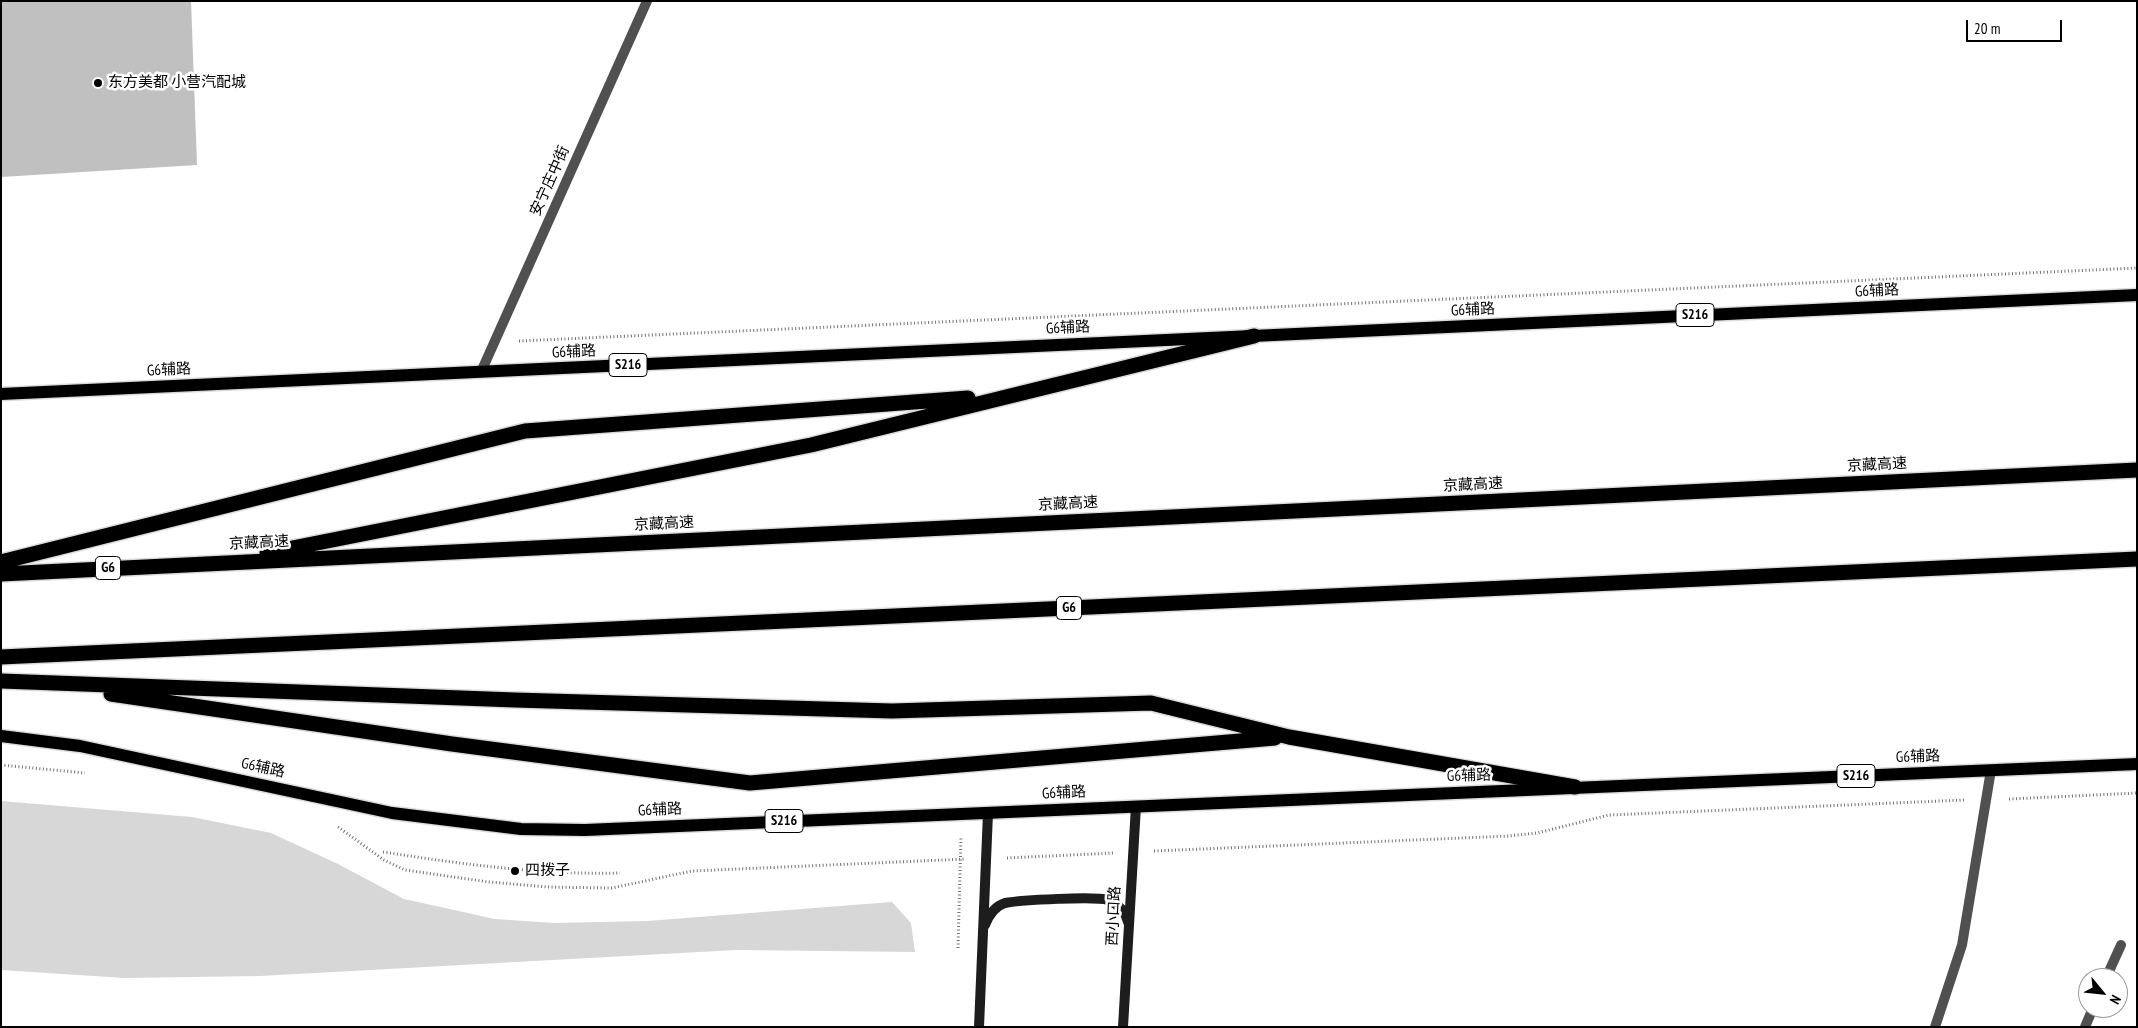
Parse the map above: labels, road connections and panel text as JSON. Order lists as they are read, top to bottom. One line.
{"streets":{"highway":["京藏高速","G6"],"main road":["G6辅路","S216","西小口路"],"street":["安宁庄中街"]},"crossings":[["安宁庄中街","G6辅路"],["G6辅路","西小口路"]],"places":["东方美都 小营汽配城","四拨子"],"scale_bar":"20 m","north":"bottom right"}
